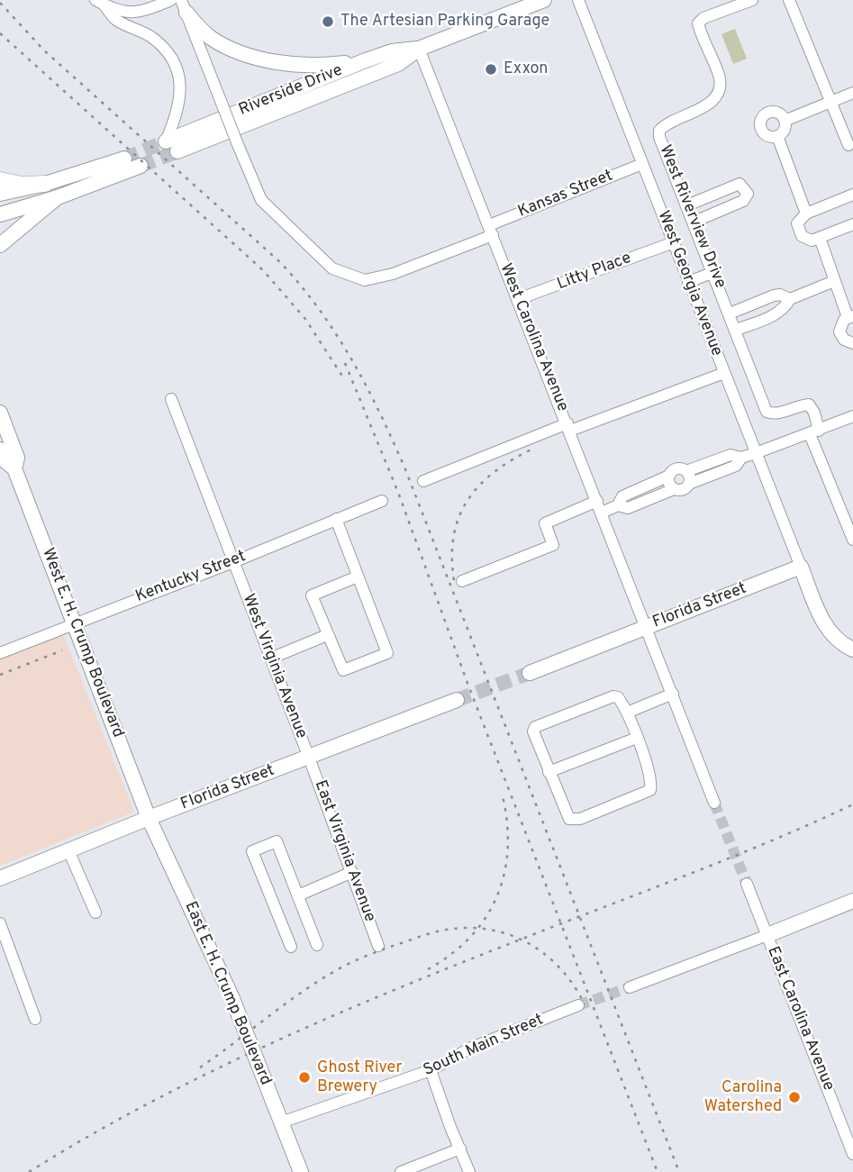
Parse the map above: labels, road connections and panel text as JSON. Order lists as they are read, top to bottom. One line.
{"streets":{"main road":["Riverside Drive","Florida Street","West E. H. Crump Boulevard","East E. H. Crump Boulevard"],"street":["Kansas Street","West Riverview Drive","Litty Place","West Georgia Avenue","West Carolina Avenue","Kentucky Street","West Virginia Avenue","East Virginia Avenue","East Carolina Avenue","South Main Street"]},"crossings":[["Riverside Drive","West Carolina Avenue"],["Kansas Street","West Georgia Avenue"],["Kansas Street","West Carolina Avenue"],["Litty Place","West Georgia Avenue"],["Litty Place","West Carolina Avenue"],["West Georgia Avenue","Florida Street"],["West Carolina Avenue","Florida Street"],["Kentucky Street","West E. H. Crump Boulevard"],["Kentucky Street","West Virginia Avenue"],["Florida Street","West E. H. Crump Boulevard"],["Florida Street","West Virginia Avenue"],["Florida Street","East Virginia Avenue"],["Florida Street","East E. H. Crump Boulevard"],["West E. H. Crump Boulevard","East E. H. Crump Boulevard"],["West Virginia Avenue","East Virginia Avenue"],["East E. H. Crump Boulevard","South Main Street"]],"places":["The Artesian Parking Garage","Exxon","Ghost River Brewery","Carolina Watershed"]}
